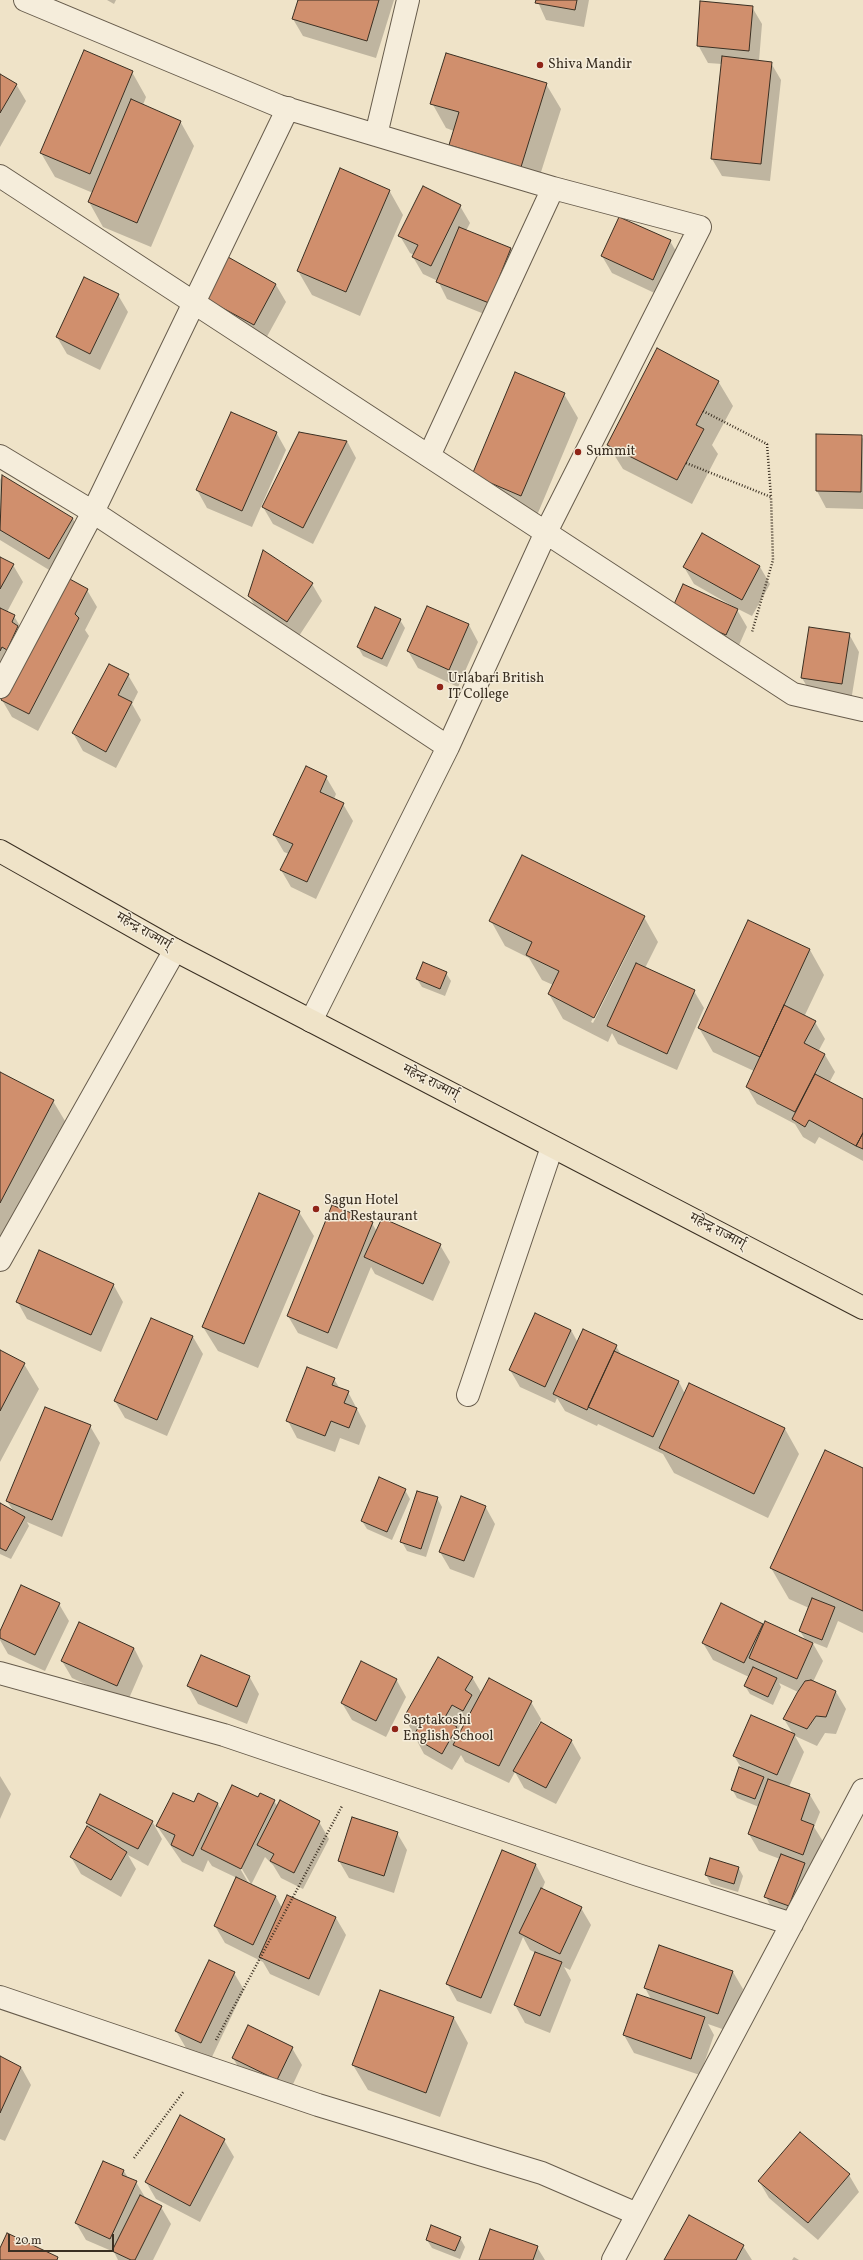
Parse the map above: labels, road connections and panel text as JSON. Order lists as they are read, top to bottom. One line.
{"streets":{"highway":["महेन्द्र राज्मार्ग्"]},"places":["Shiva Mandir","Summit","Urlabari British IT College","Sagun Hotel and Restaurant","Saptakoshi English School"],"scale_bar":"20 m"}
